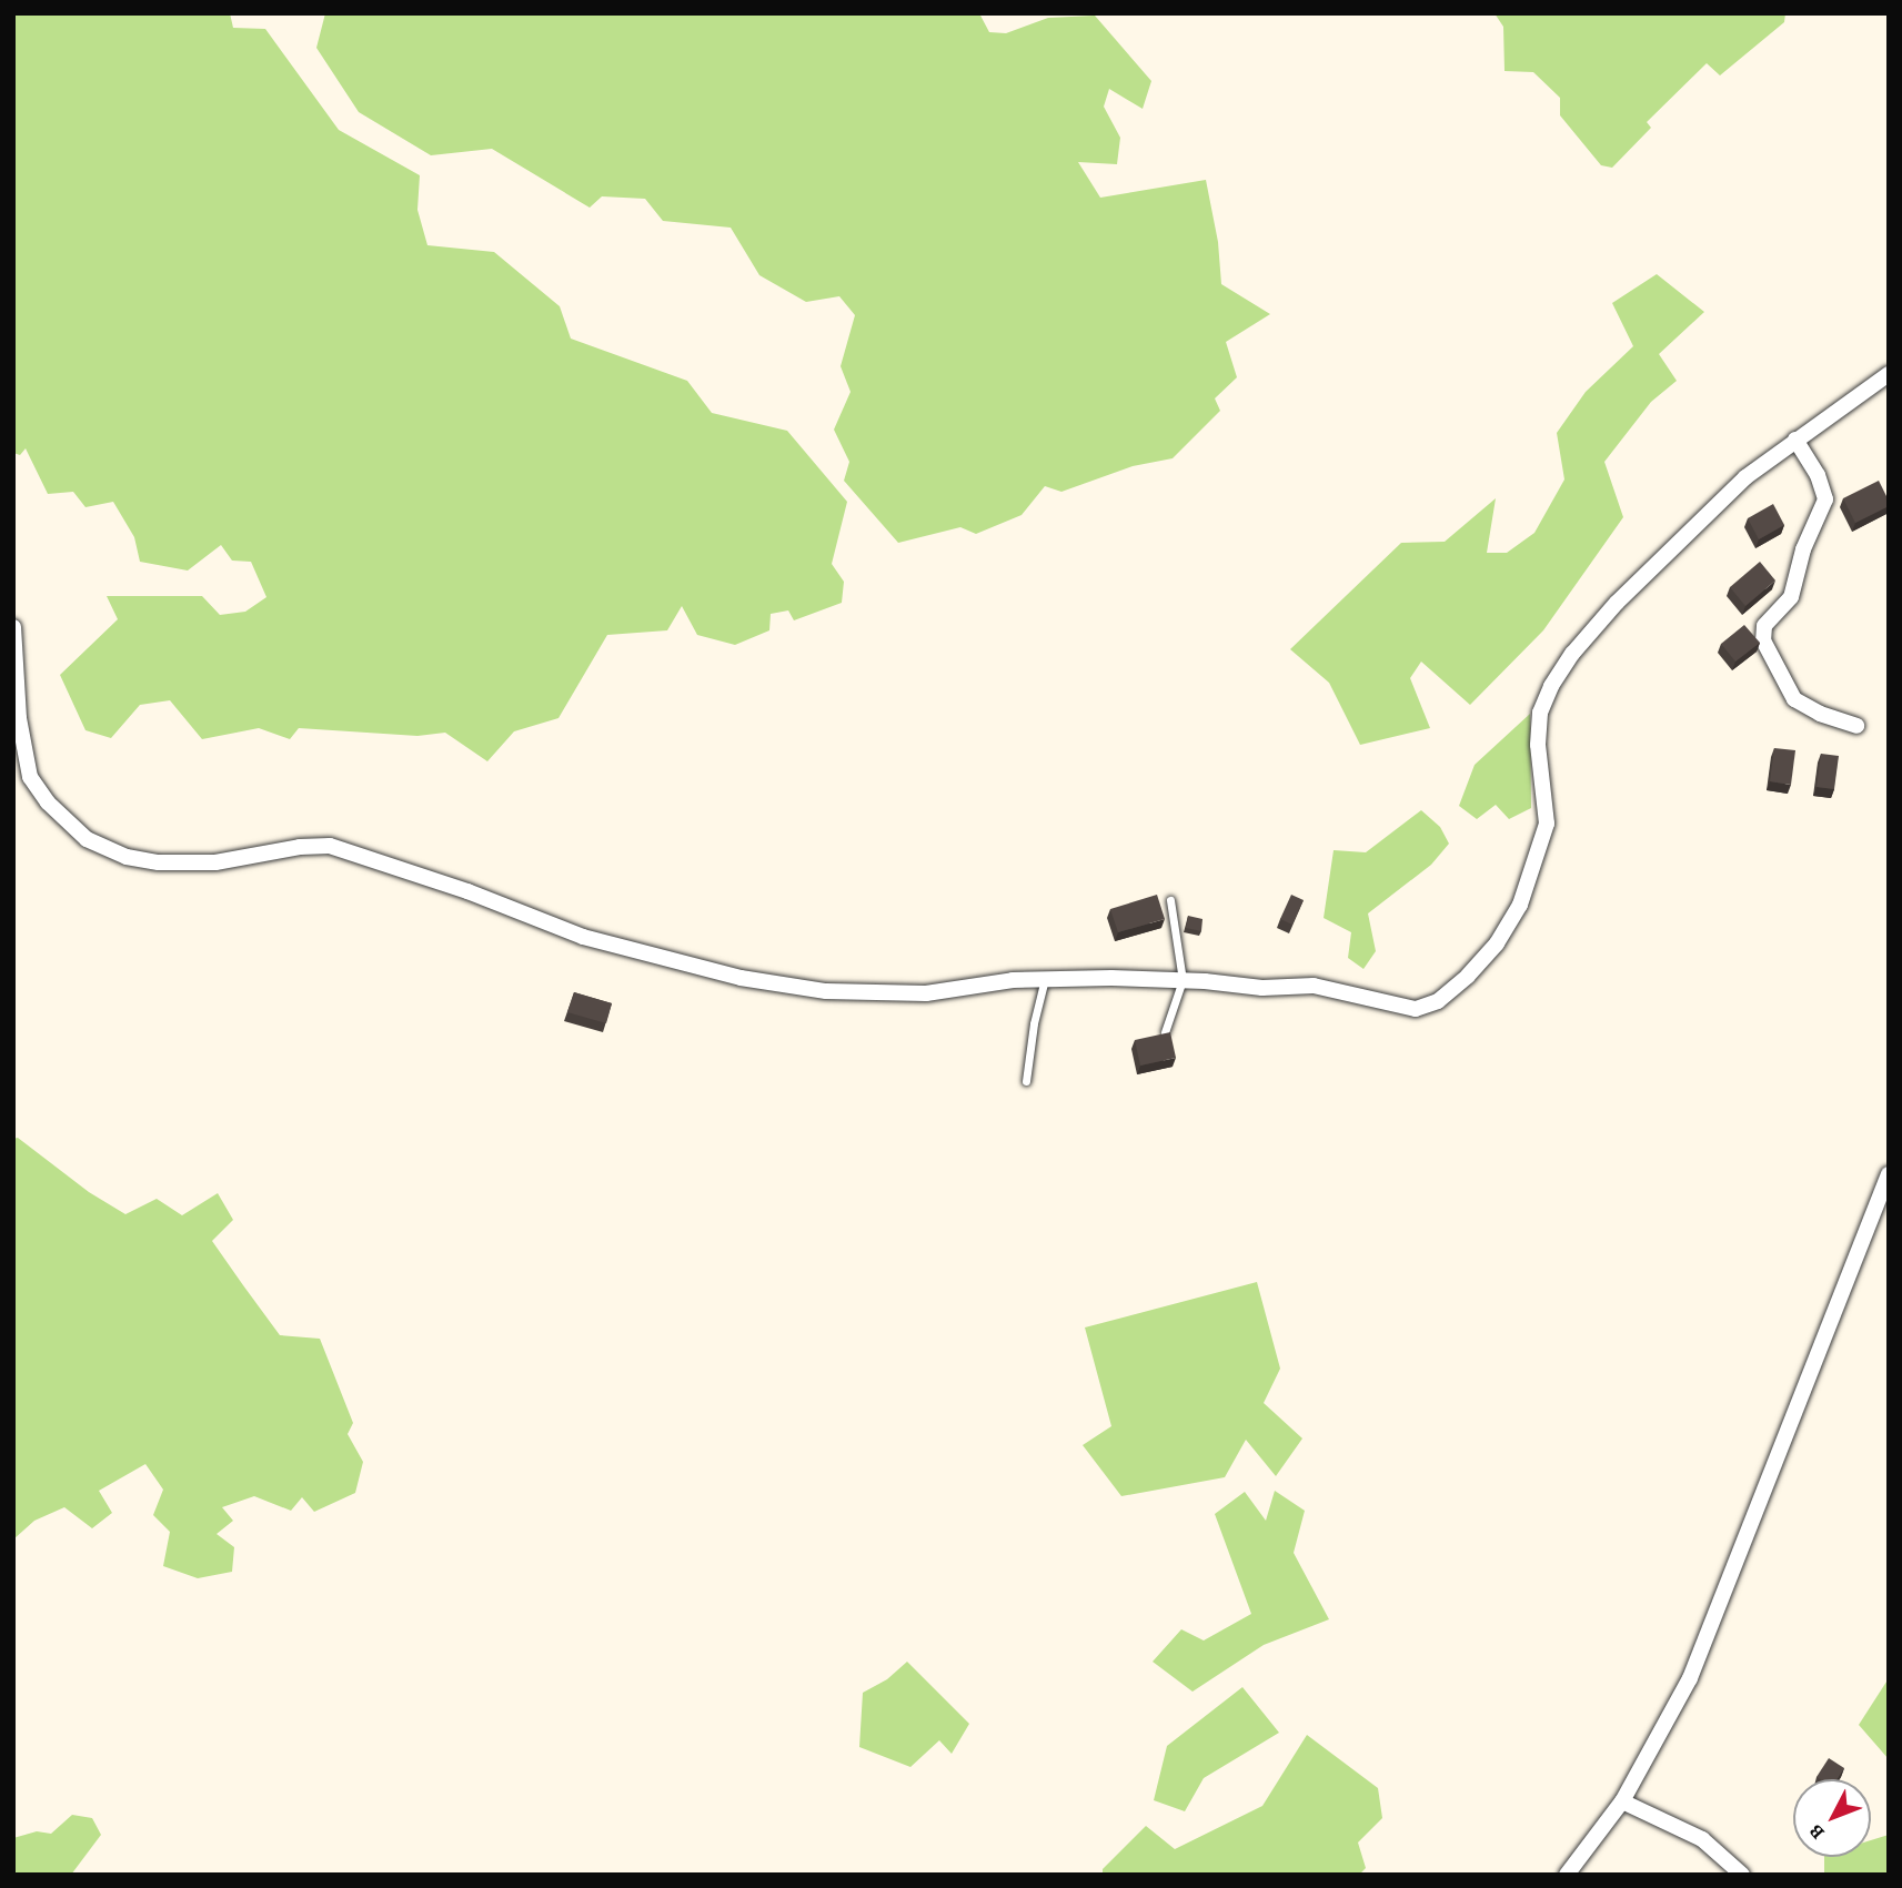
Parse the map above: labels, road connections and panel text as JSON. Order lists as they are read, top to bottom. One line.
{"north":"bottom left"}
